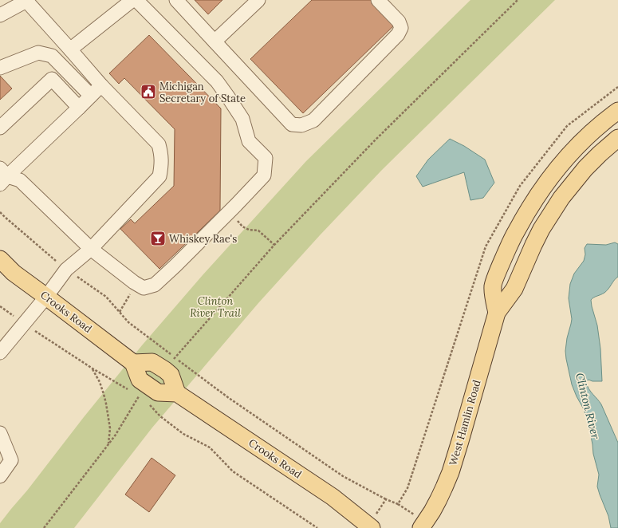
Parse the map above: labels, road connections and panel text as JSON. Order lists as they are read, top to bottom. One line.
{"streets":{"main road":["Crooks Road","West Hamlin Road"]},"water":["Clinton River"],"parks":["Clinton River Trail"],"places":{"public building":["Michigan Secretary of State"],"bar":["Whiskey Rae's"]}}
